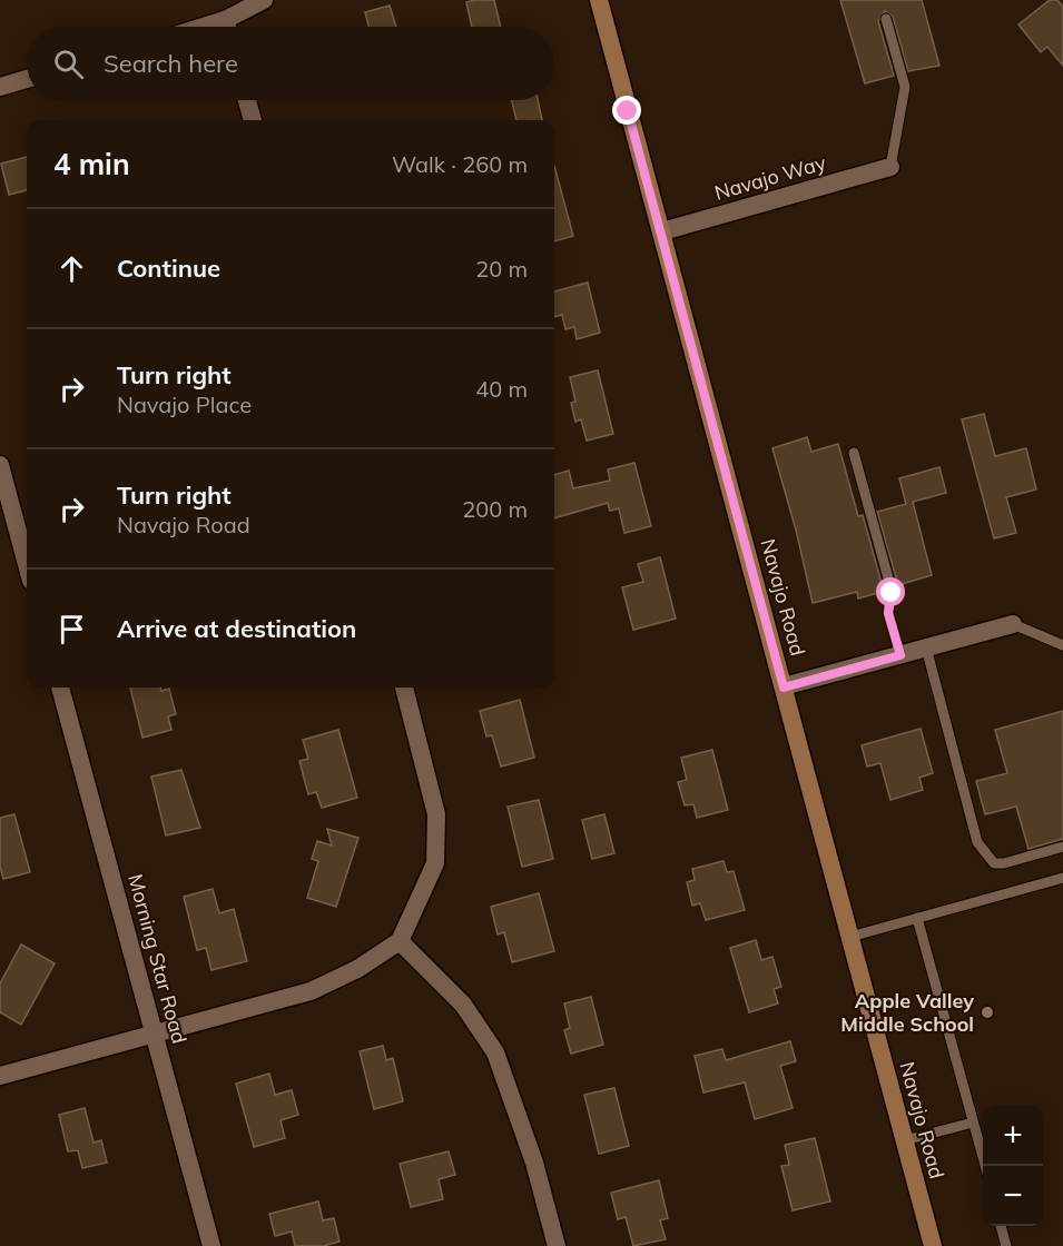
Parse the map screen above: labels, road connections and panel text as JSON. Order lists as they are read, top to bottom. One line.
{"streets":{"main road":["Navajo Road"],"street":["Navajo Way","Morning Star Road"]},"crossings":[["Navajo Way","Navajo Road"]],"places":["Apple Valley Middle School"],"page":{"search":"Search here","heading":["4 min","Walk · 260 m"],"list":[["Continue","20 m"],["Turn right","Navajo Place","40 m"],["Turn right","Navajo Road","200 m"],"Arrive at destination"],"map_buttons":["+","−"]}}
